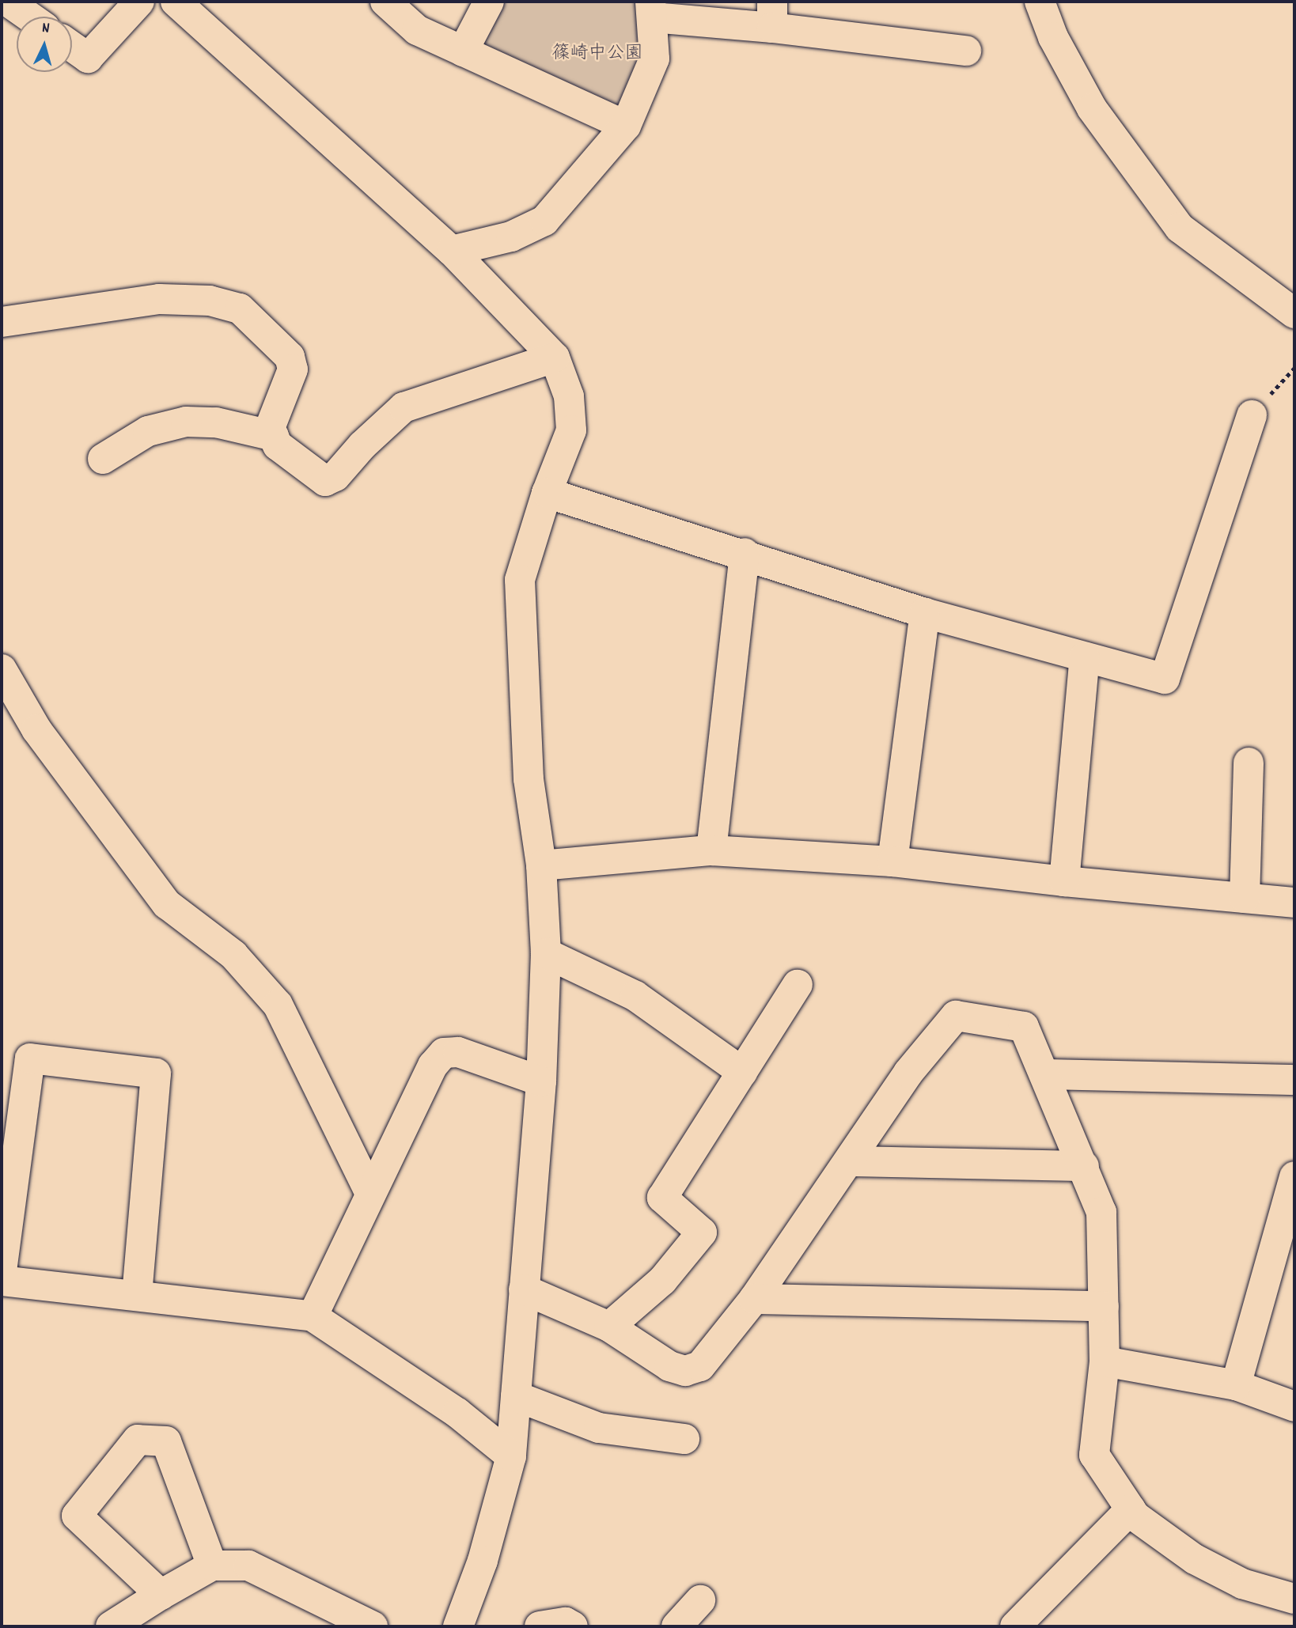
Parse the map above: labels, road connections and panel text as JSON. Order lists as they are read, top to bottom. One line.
{"parks":["篠崎中公園"],"north":"top"}
